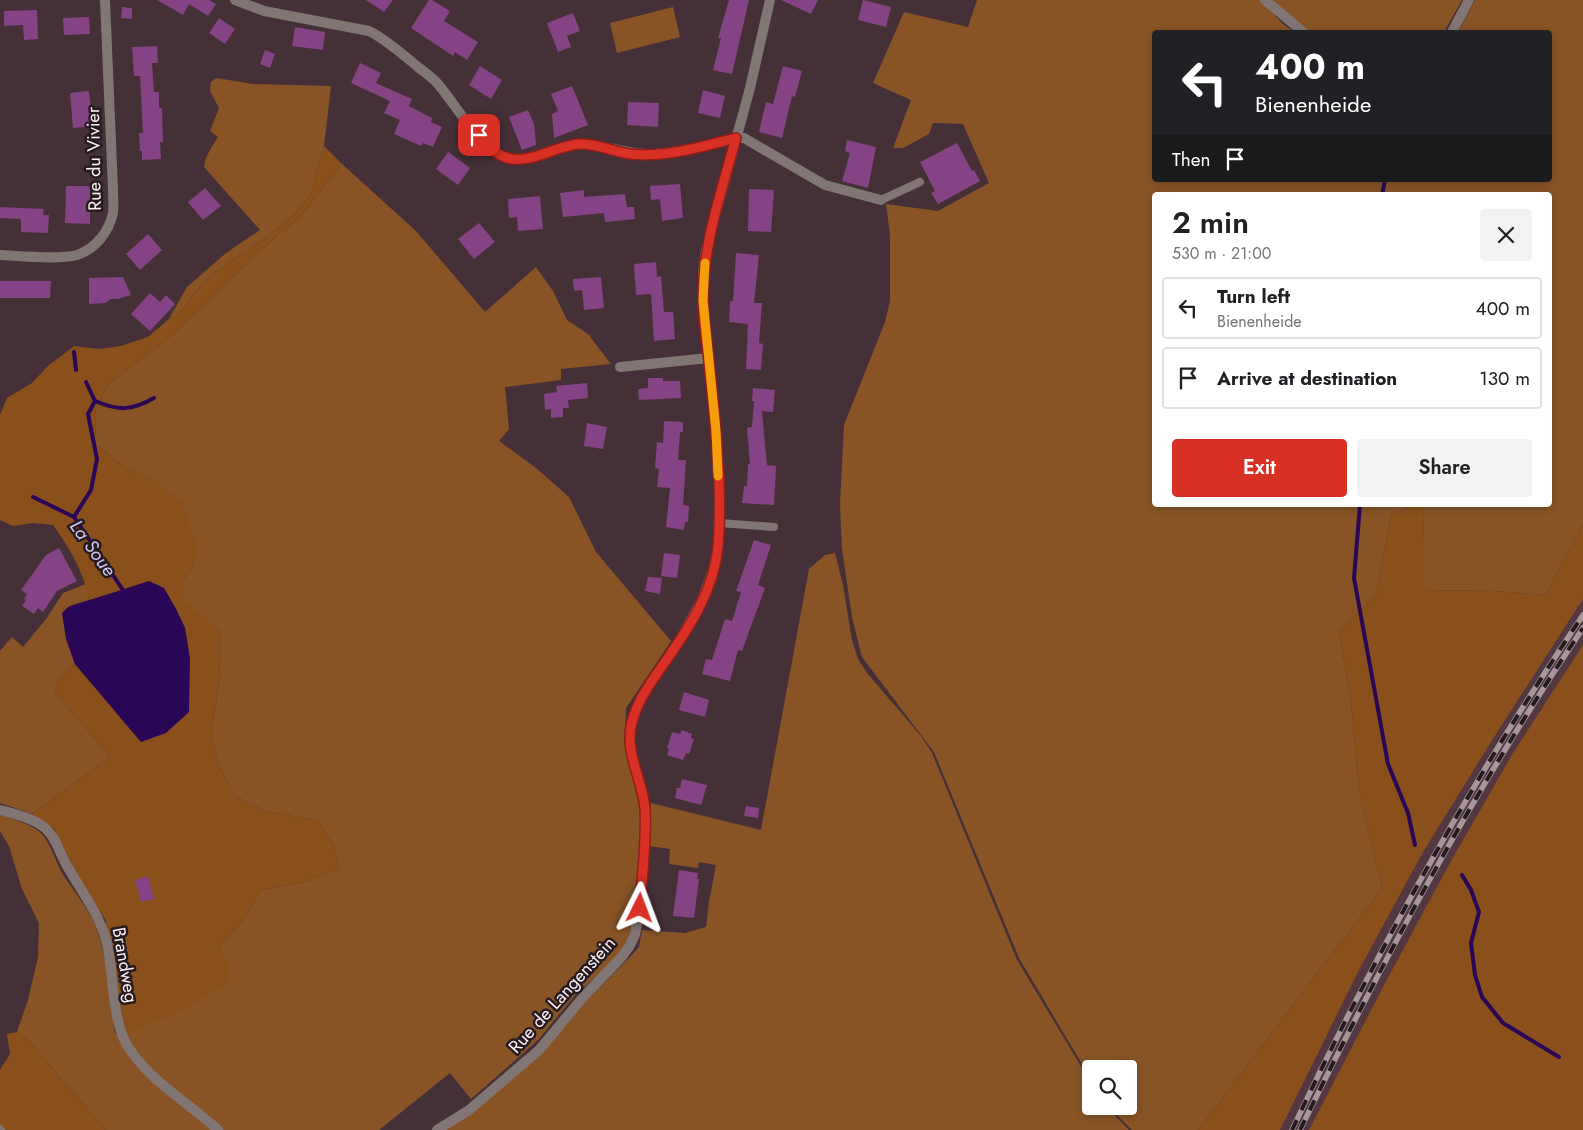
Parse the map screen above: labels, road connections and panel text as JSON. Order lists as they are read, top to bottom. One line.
{"streets":{"street":["Rue du Vivier","Brandweg","Rue de Langenstein"]},"water":["La Soue"],"page":{"turn":["400 m","Bienenheide"],"then":"Then","heading":["2 min","530 m · 21:00"],"list":[{"name":"Turn left","note":"Bienenheide","value":"400 m"},{"name":"Arrive at destination","value":"130 m"}],"buttons":["Exit","Share"]}}
